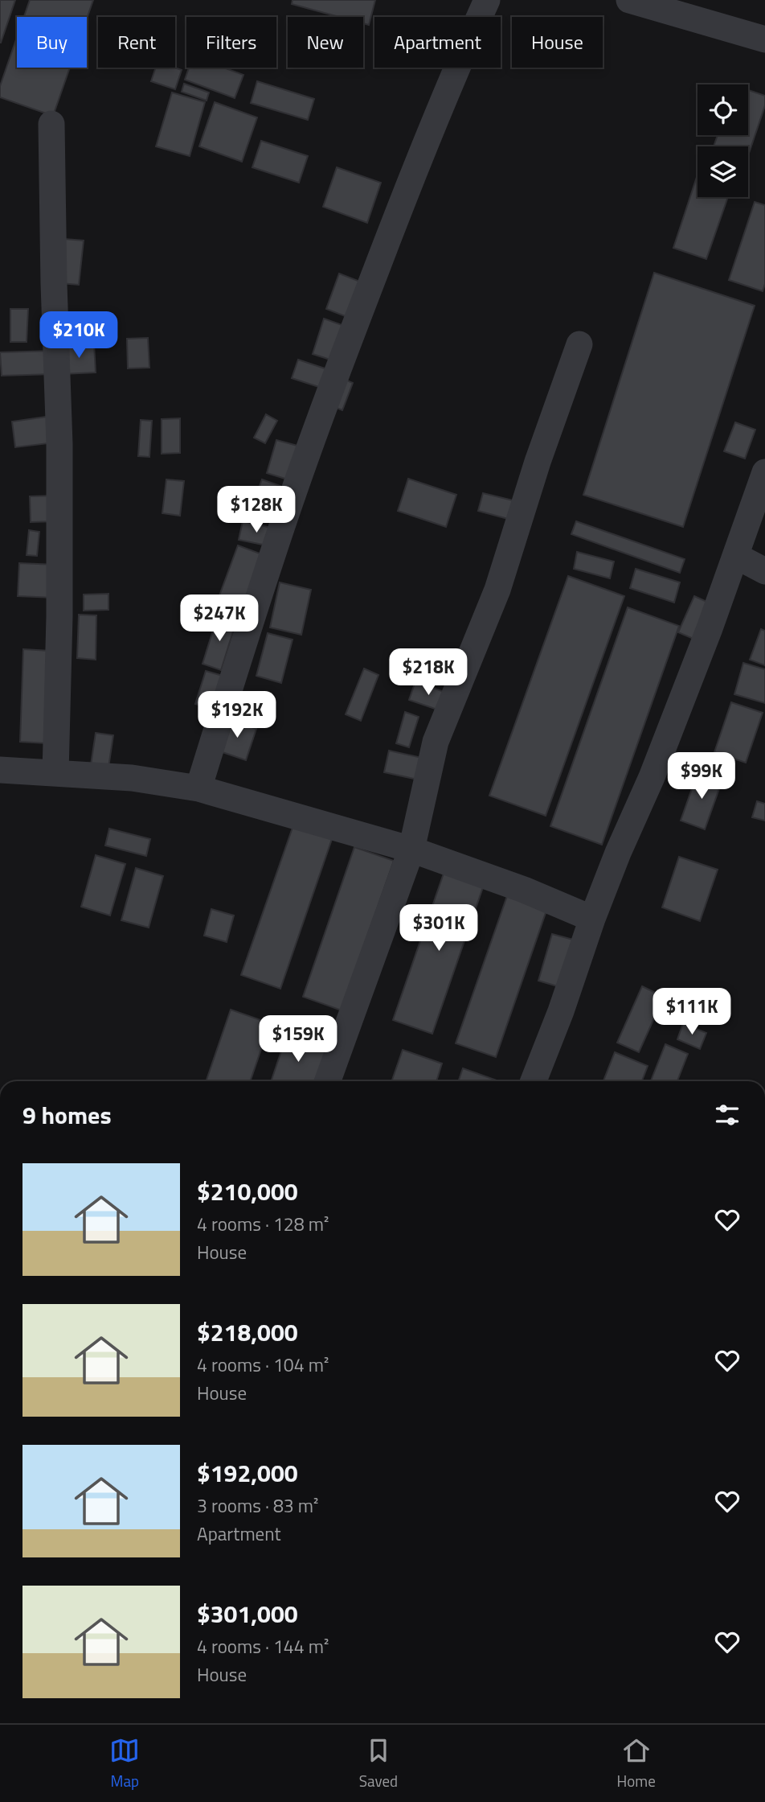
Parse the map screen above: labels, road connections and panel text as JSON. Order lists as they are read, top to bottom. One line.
{"page":{"chip":["Buy","Rent","Filters","New","Apartment","House"],"price":["$210K","$128K","$247K","$218K","$192K","$99K","$301K","$111K","$159K"],"heading":"9 homes","list":[{"name":"$210,000","note":"4 rooms · 128 m² · House"},{"name":"$218,000","note":"4 rooms · 104 m² · House"},{"name":"$192,000","note":"3 rooms · 83 m² · Apartment"},{"name":"$301,000","note":"4 rooms · 144 m² · House"}],"tabs":["Map","Saved","Home"]}}
